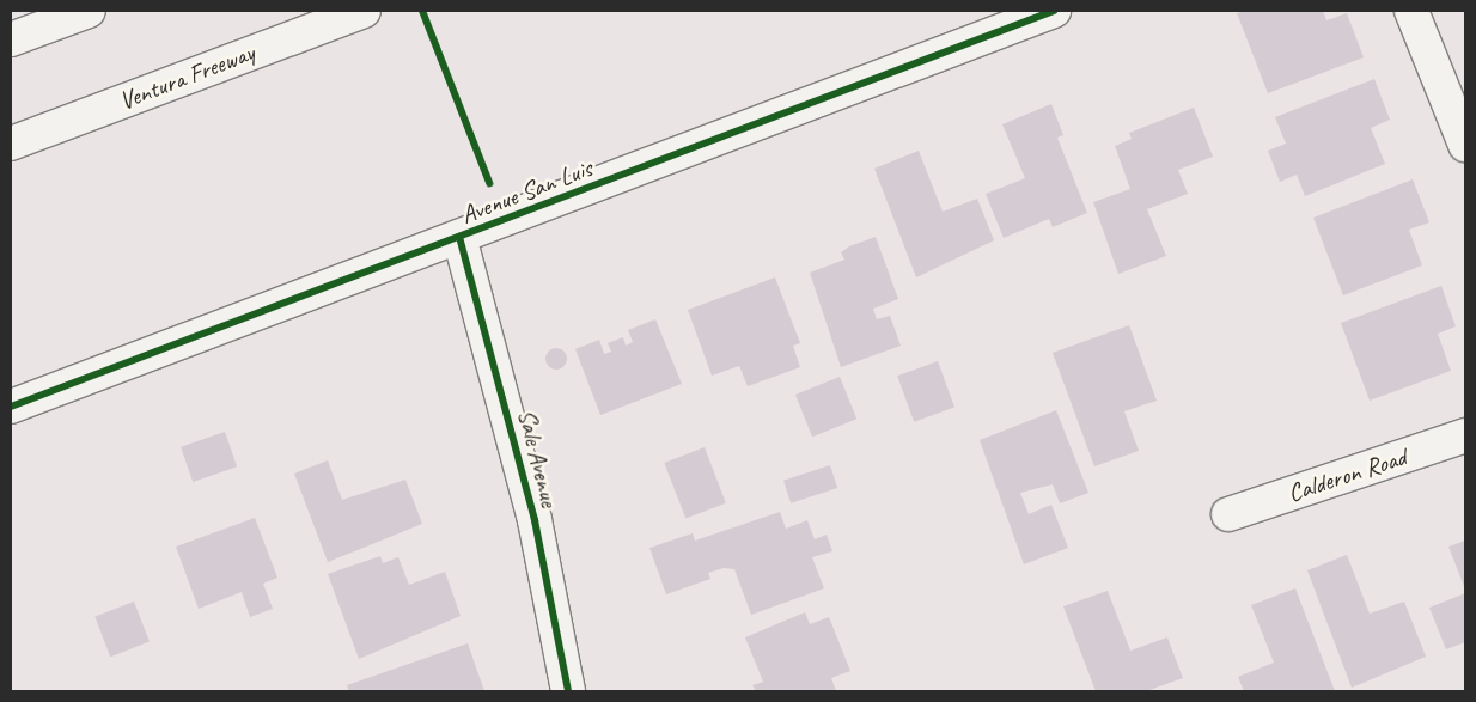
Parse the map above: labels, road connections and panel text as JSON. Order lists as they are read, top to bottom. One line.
{"streets":{"main road":["Ventura Freeway","Avenue San Luis","Sale Avenue","Calderon Road"]},"crossings":[["Avenue San Luis","Sale Avenue"]]}
